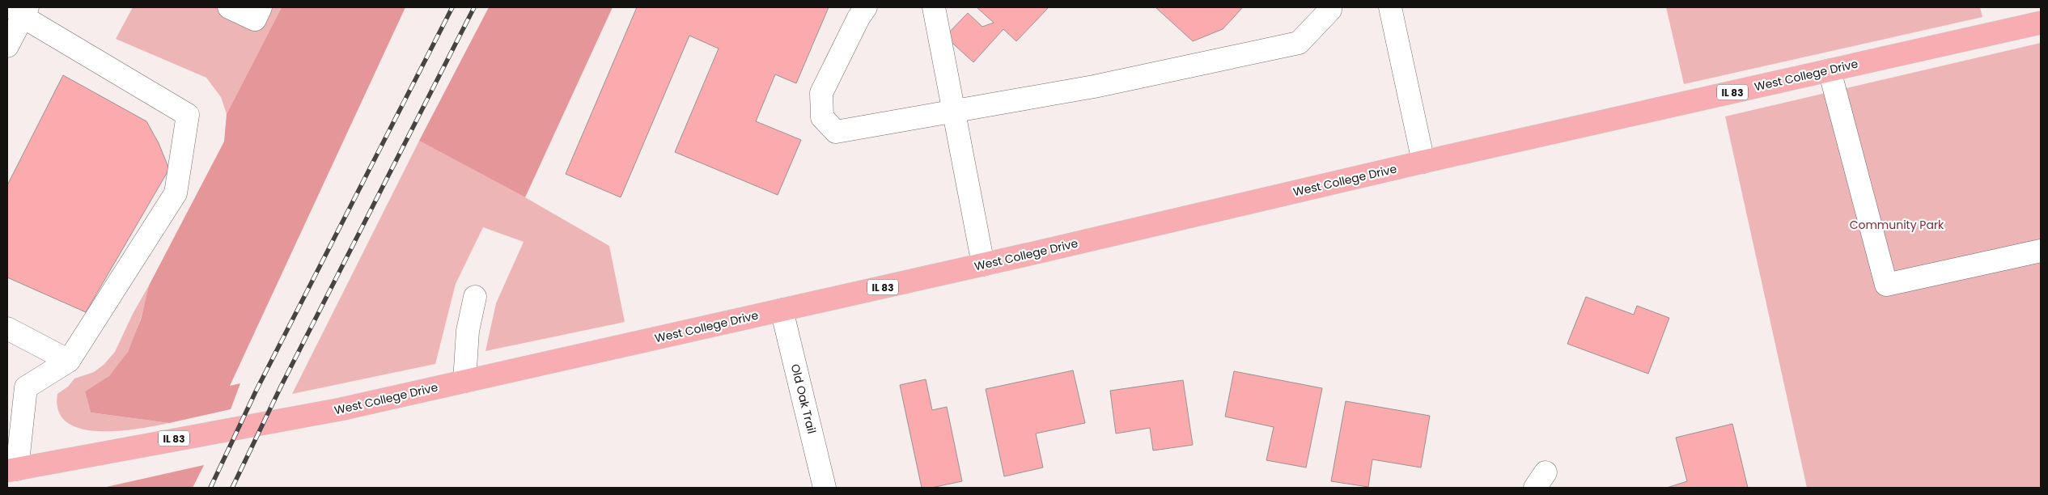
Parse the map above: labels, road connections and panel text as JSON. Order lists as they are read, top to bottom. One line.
{"streets":{"main road":["West College Drive","IL 83"],"street":["Old Oak Trail"]},"crossings":[["West College Drive","Old Oak Trail"]],"parks":["Community Park"]}
